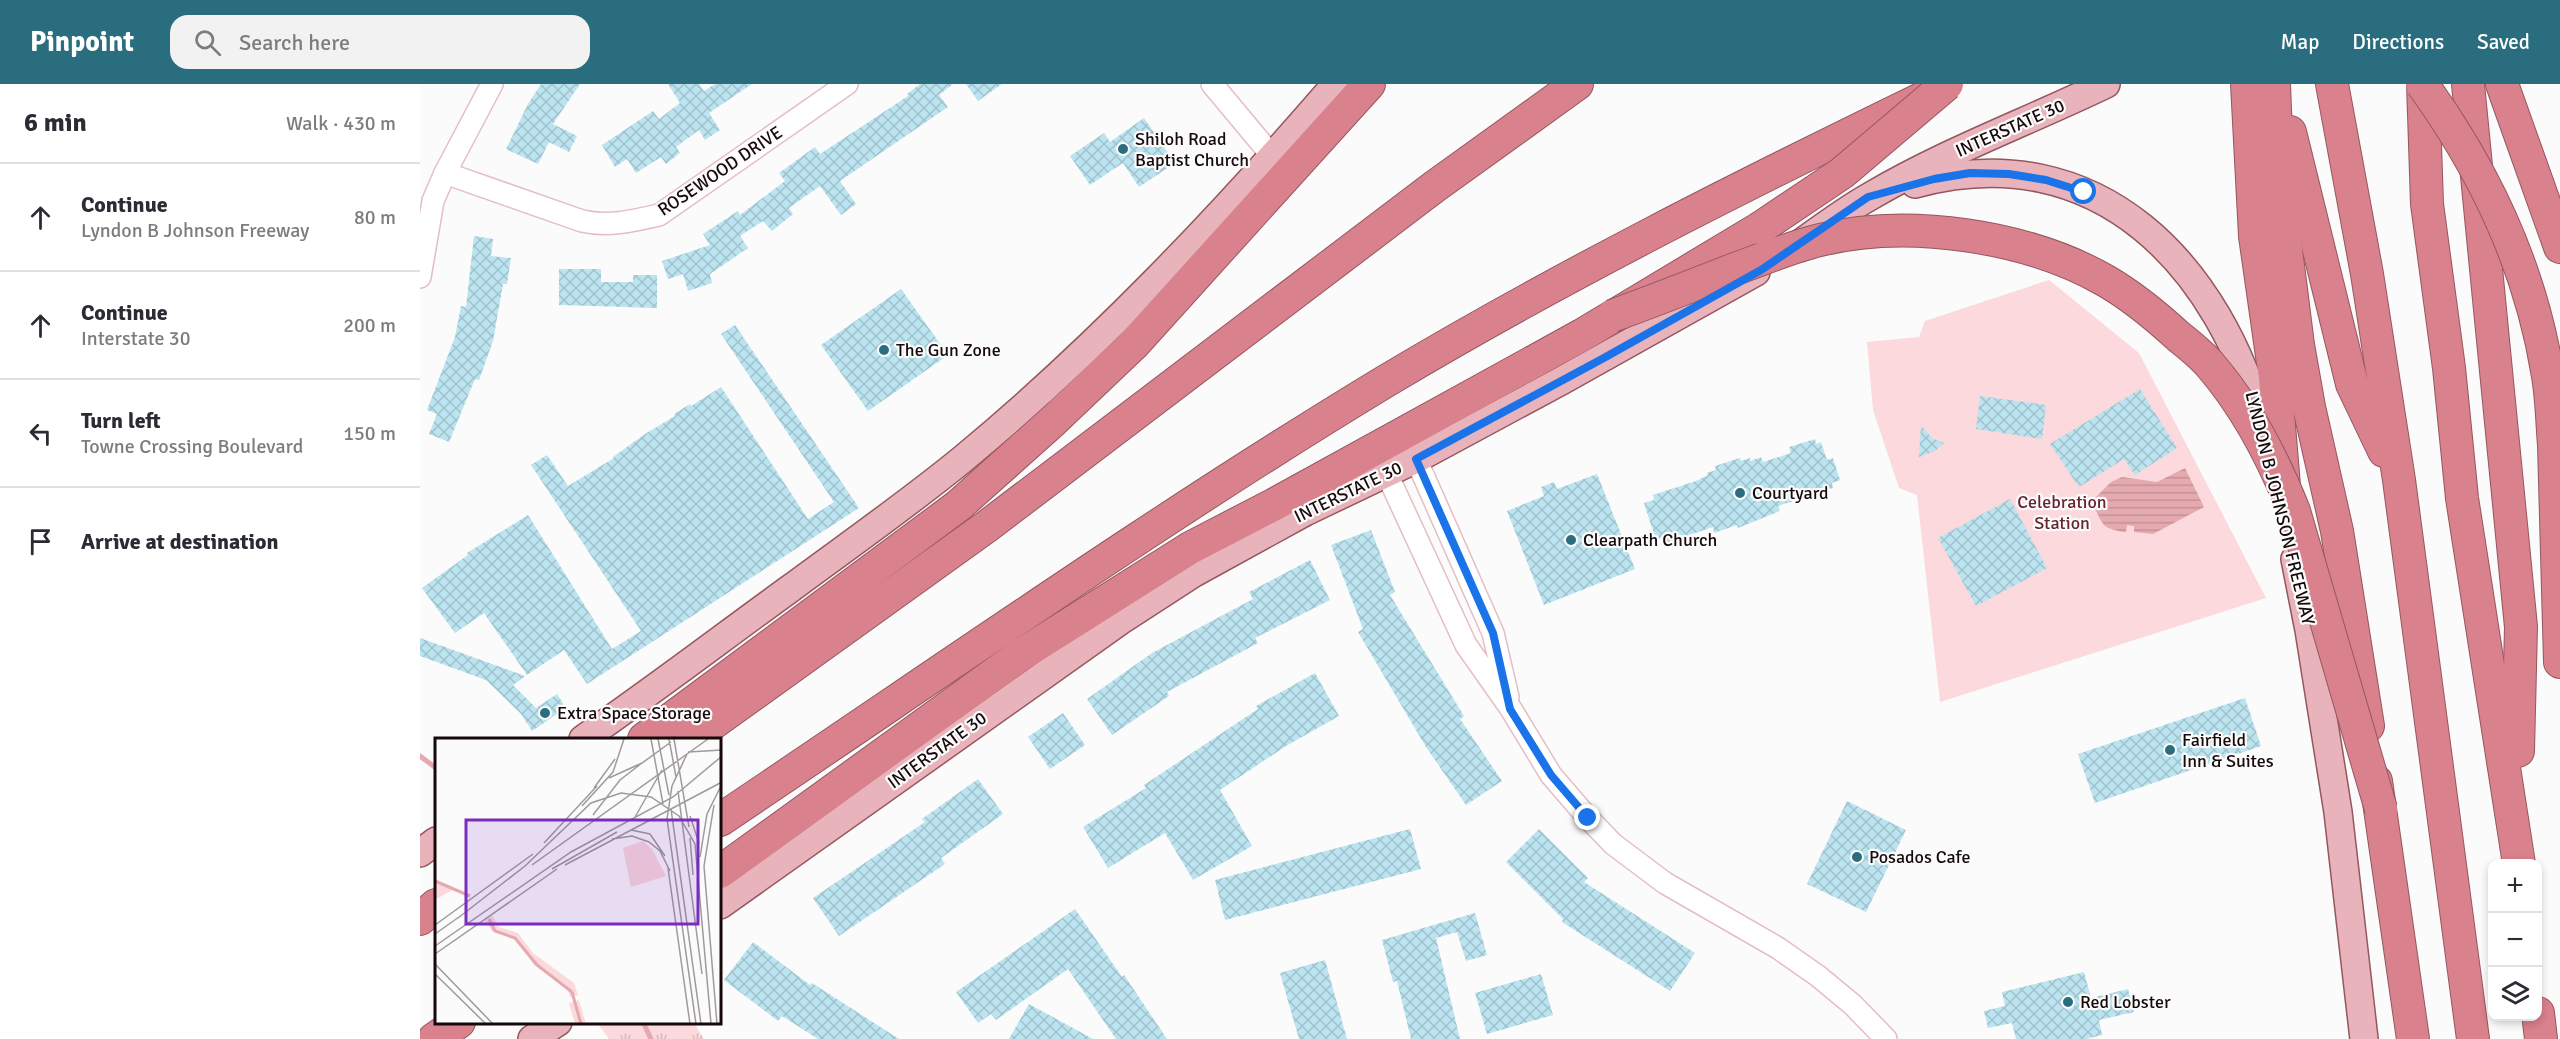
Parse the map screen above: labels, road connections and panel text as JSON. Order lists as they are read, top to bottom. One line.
{"streets":{"main road":["INTERSTATE 30","LYNDON B JOHNSON FREEWAY"],"street":["ROSEWOOD DRIVE"]},"crossings":[["INTERSTATE 30","LYNDON B JOHNSON FREEWAY"]],"parks":["Celebration Station"],"places":["Shiloh Road Baptist Church","The Gun Zone","Courtyard","Clearpath Church","Extra Space Storage","Fairfield Inn & Suites","Posados Cafe","Red Lobster"],"page":{"header":"Pinpoint","search":"Search here","nav":["Map","Directions","Saved"],"heading":["6 min","Walk · 430 m"],"list":[["Continue","Lyndon B Johnson Freeway","80 m"],["Continue","Interstate 30","200 m"],["Turn left","Towne Crossing Boulevard","150 m"],"Arrive at destination"],"map_buttons":["+","−"]}}
